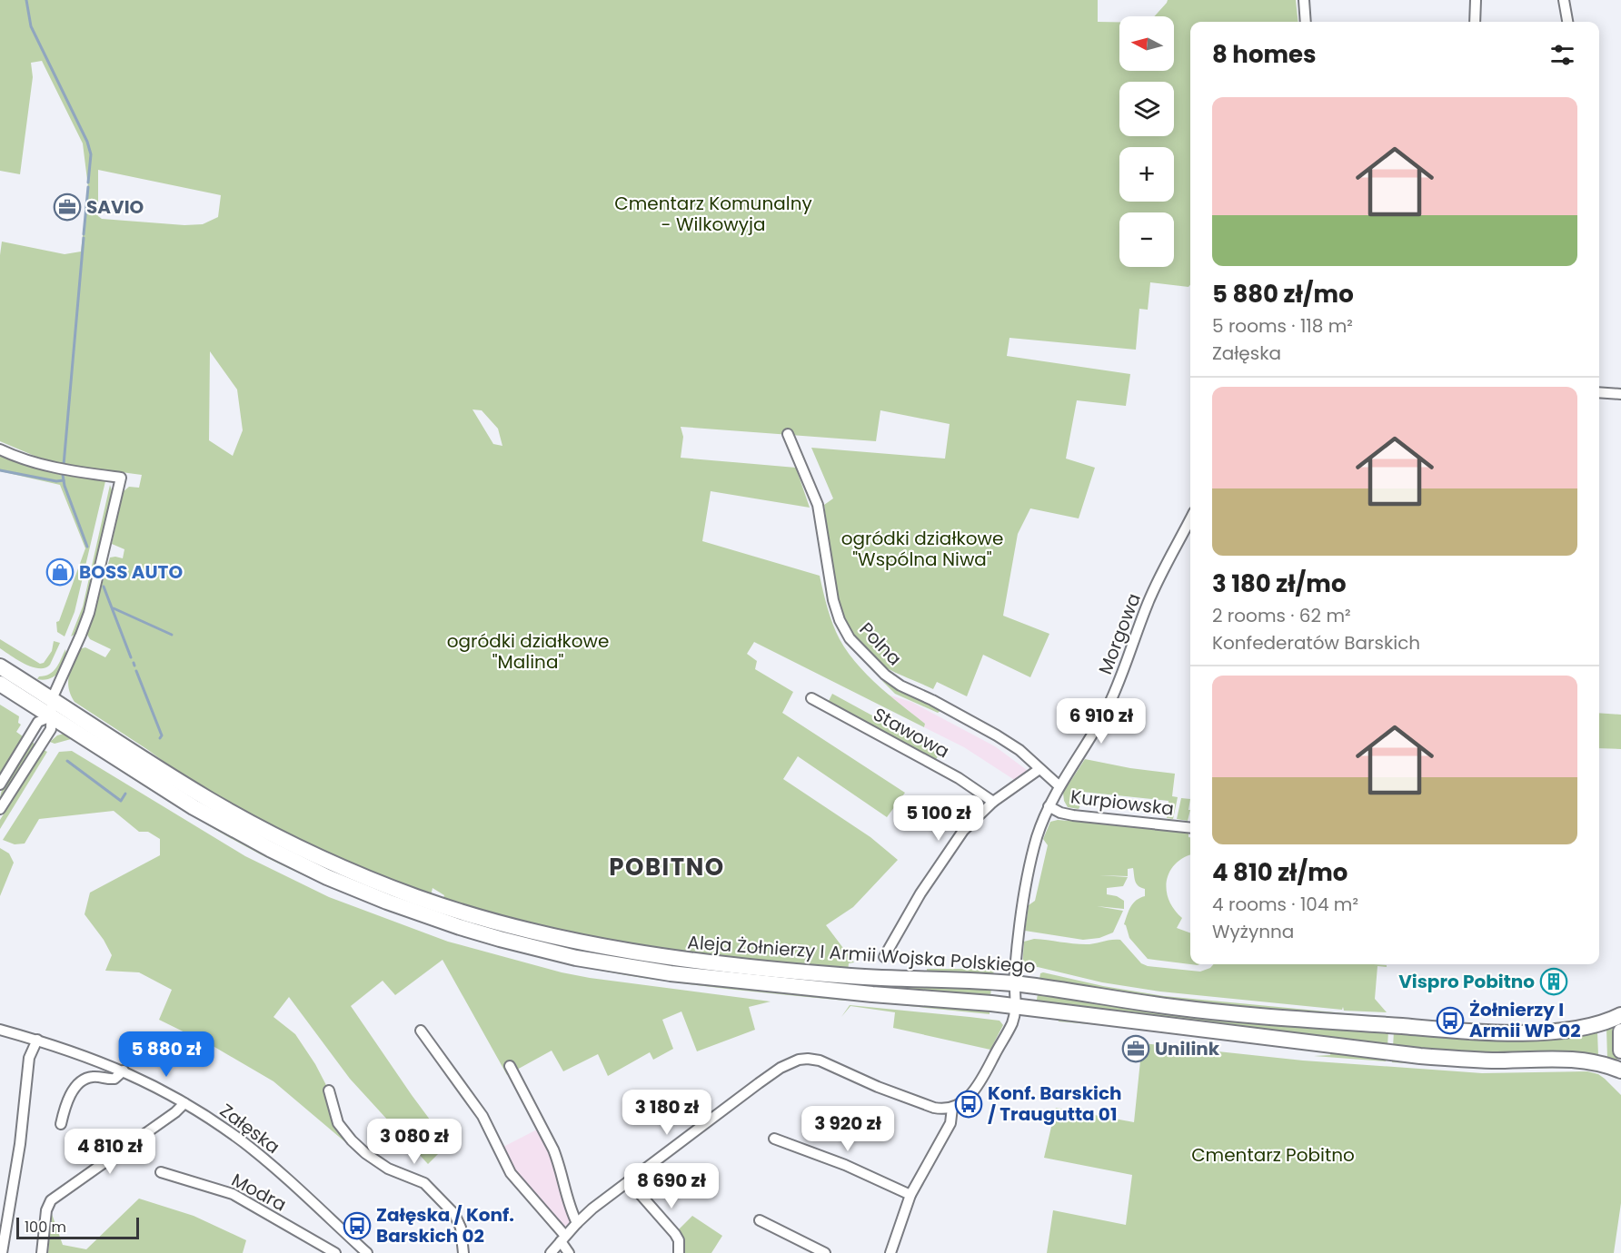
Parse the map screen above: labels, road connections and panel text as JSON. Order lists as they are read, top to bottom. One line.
{"streets":{"main road":["Aleja Żołnierzy I Armii Wojska Polskiego"],"street":["Morgowa","Polna","Stawowa","Kurpiowska","Załęska","Modra"]},"crossings":[["Morgowa","Polna"],["Morgowa","Kurpiowska"],["Morgowa","Aleja Żołnierzy I Armii Wojska Polskiego"]],"districts":["POBITNO"],"parks":["Cmentarz Komunalny - Wilkowyja","ogródki działkowe \"Wspólna Niwa\"","ogródki działkowe \"Malina\"","Cmentarz Pobitno"],"places":{"office":["SAVIO","Unilink"],"shop":["BOSS AUTO"],"building":["Vispro Pobitno"],"bus stop":["Żołnierzy I Armii WP 02","Konf. Barskich / Traugutta 01","Załęska / Konf. Barskich 02"]},"scale_bar":"100 m","north":"left","page":{"map_buttons":["+","−"],"heading":"8 homes","list":[{"name":"5 880 zł/mo","note":"5 rooms · 118 m² · Załęska"},{"name":"3 180 zł/mo","note":"2 rooms · 62 m² · Konfederatów Barskich"},{"name":"4 810 zł/mo","note":"4 rooms · 104 m² · Wyżynna"}],"price":["6 910 zł","5 100 zł","5 880 zł","3 180 zł","3 920 zł","3 080 zł","4 810 zł","8 690 zł"],"scale":"100 m"}}
